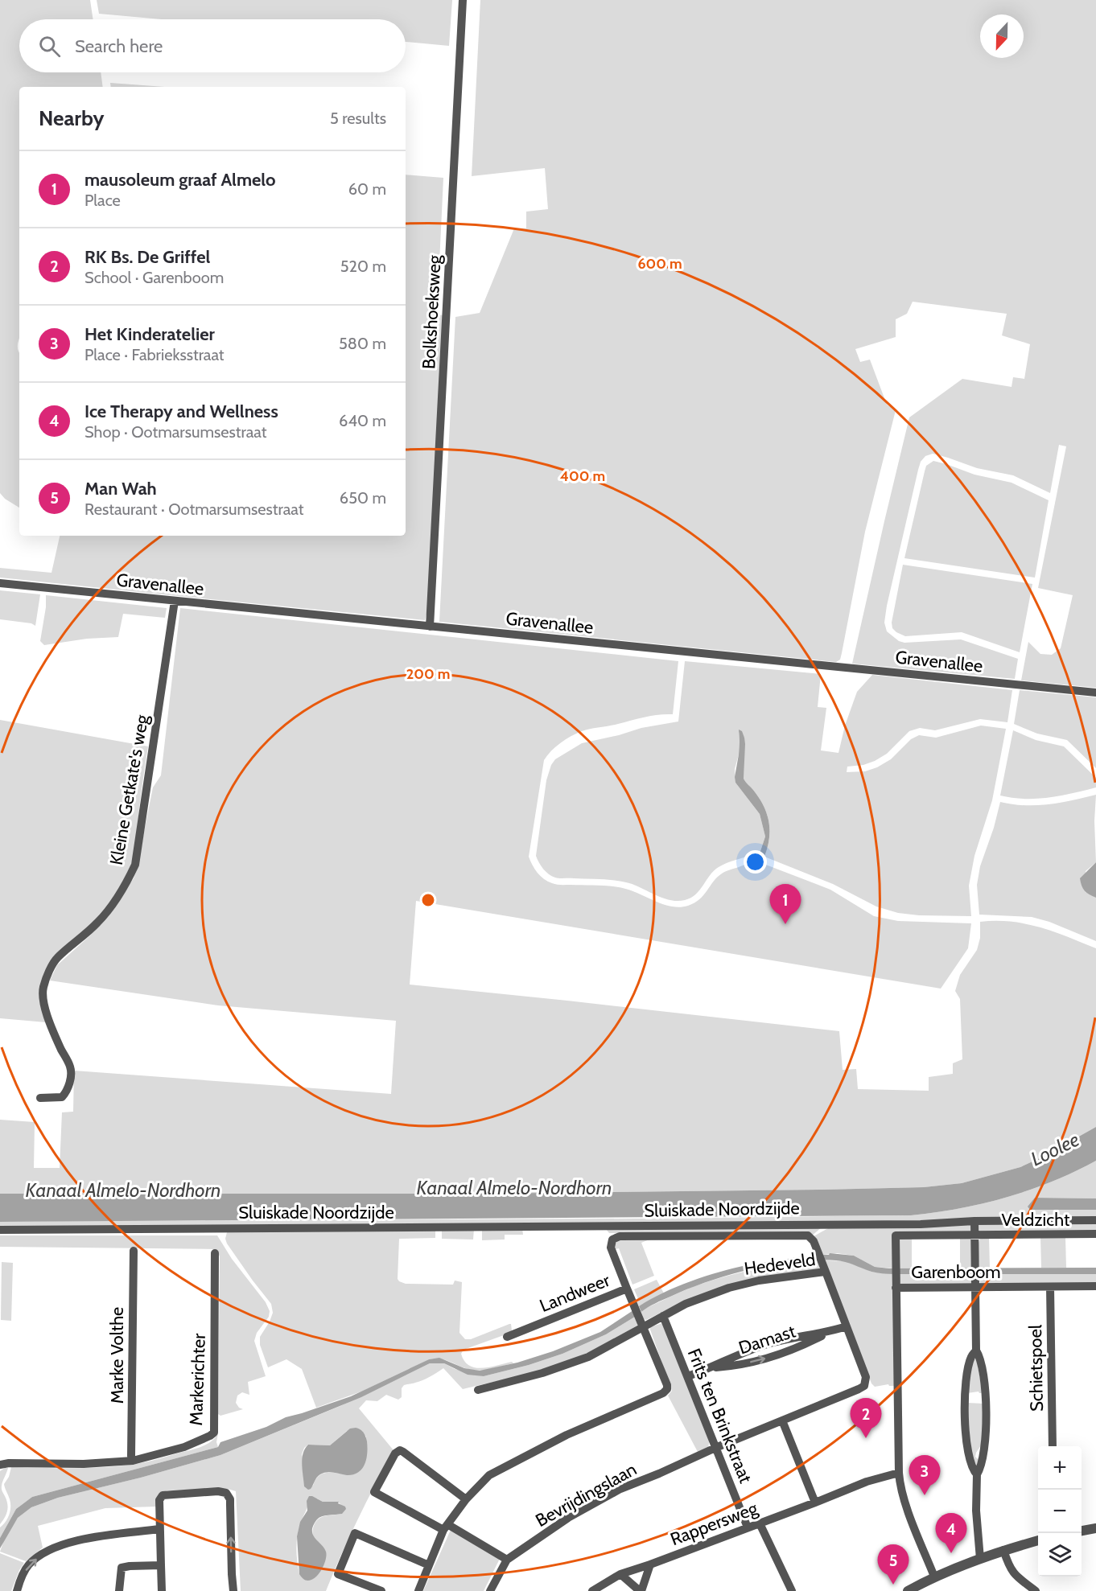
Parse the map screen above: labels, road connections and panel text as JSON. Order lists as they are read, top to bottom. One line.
{"streets":{"street":["Bolkshoeksweg","Gravenallee","Kleine Getkate's weg","Sluiskade Noordzijde","Veldzicht","Hedeveld","Garenboom","Landweer","Damast","Marke Volthe","Schietspoel","Markerichter","Frits ten Brinkstraat","Bevrijdingslaan","Rappersweg"]},"crossings":[["Bolkshoeksweg","Gravenallee"],["Gravenallee","Kleine Getkate's weg"],["Sluiskade Noordzijde","Veldzicht"],["Veldzicht","Garenboom"],["Hedeveld","Landweer"],["Hedeveld","Damast"],["Hedeveld","Frits ten Brinkstraat"],["Hedeveld","Bevrijdingslaan"],["Garenboom","Schietspoel"],["Garenboom","Rappersweg"],["Landweer","Frits ten Brinkstraat"],["Damast","Frits ten Brinkstraat"],["Marke Volthe","Markerichter"],["Frits ten Brinkstraat","Bevrijdingslaan"],["Frits ten Brinkstraat","Rappersweg"]],"water":["Loolee","Kanaal Almelo-Nordhorn"],"north":"bottom","page":{"search":"Search here","heading":["Nearby","5 results"],"list":[{"mark":"1","name":"mausoleum graaf Almelo","note":"Place","value":"60 m"},{"mark":"2","name":"RK Bs. De Griffel","note":"School · Garenboom","value":"520 m"},{"mark":"3","name":"Het Kinderatelier","note":"Place · Fabrieksstraat","value":"580 m"},{"mark":"4","name":"Ice Therapy and Wellness","note":"Shop · Ootmarsumsestraat","value":"640 m"},{"mark":"5","name":"Man Wah","note":"Restaurant · Ootmarsumsestraat","value":"650 m"}],"pins":["1","2","3","4","5"],"map_buttons":["+","−"]},"rings":["600 m","400 m","200 m"]}
